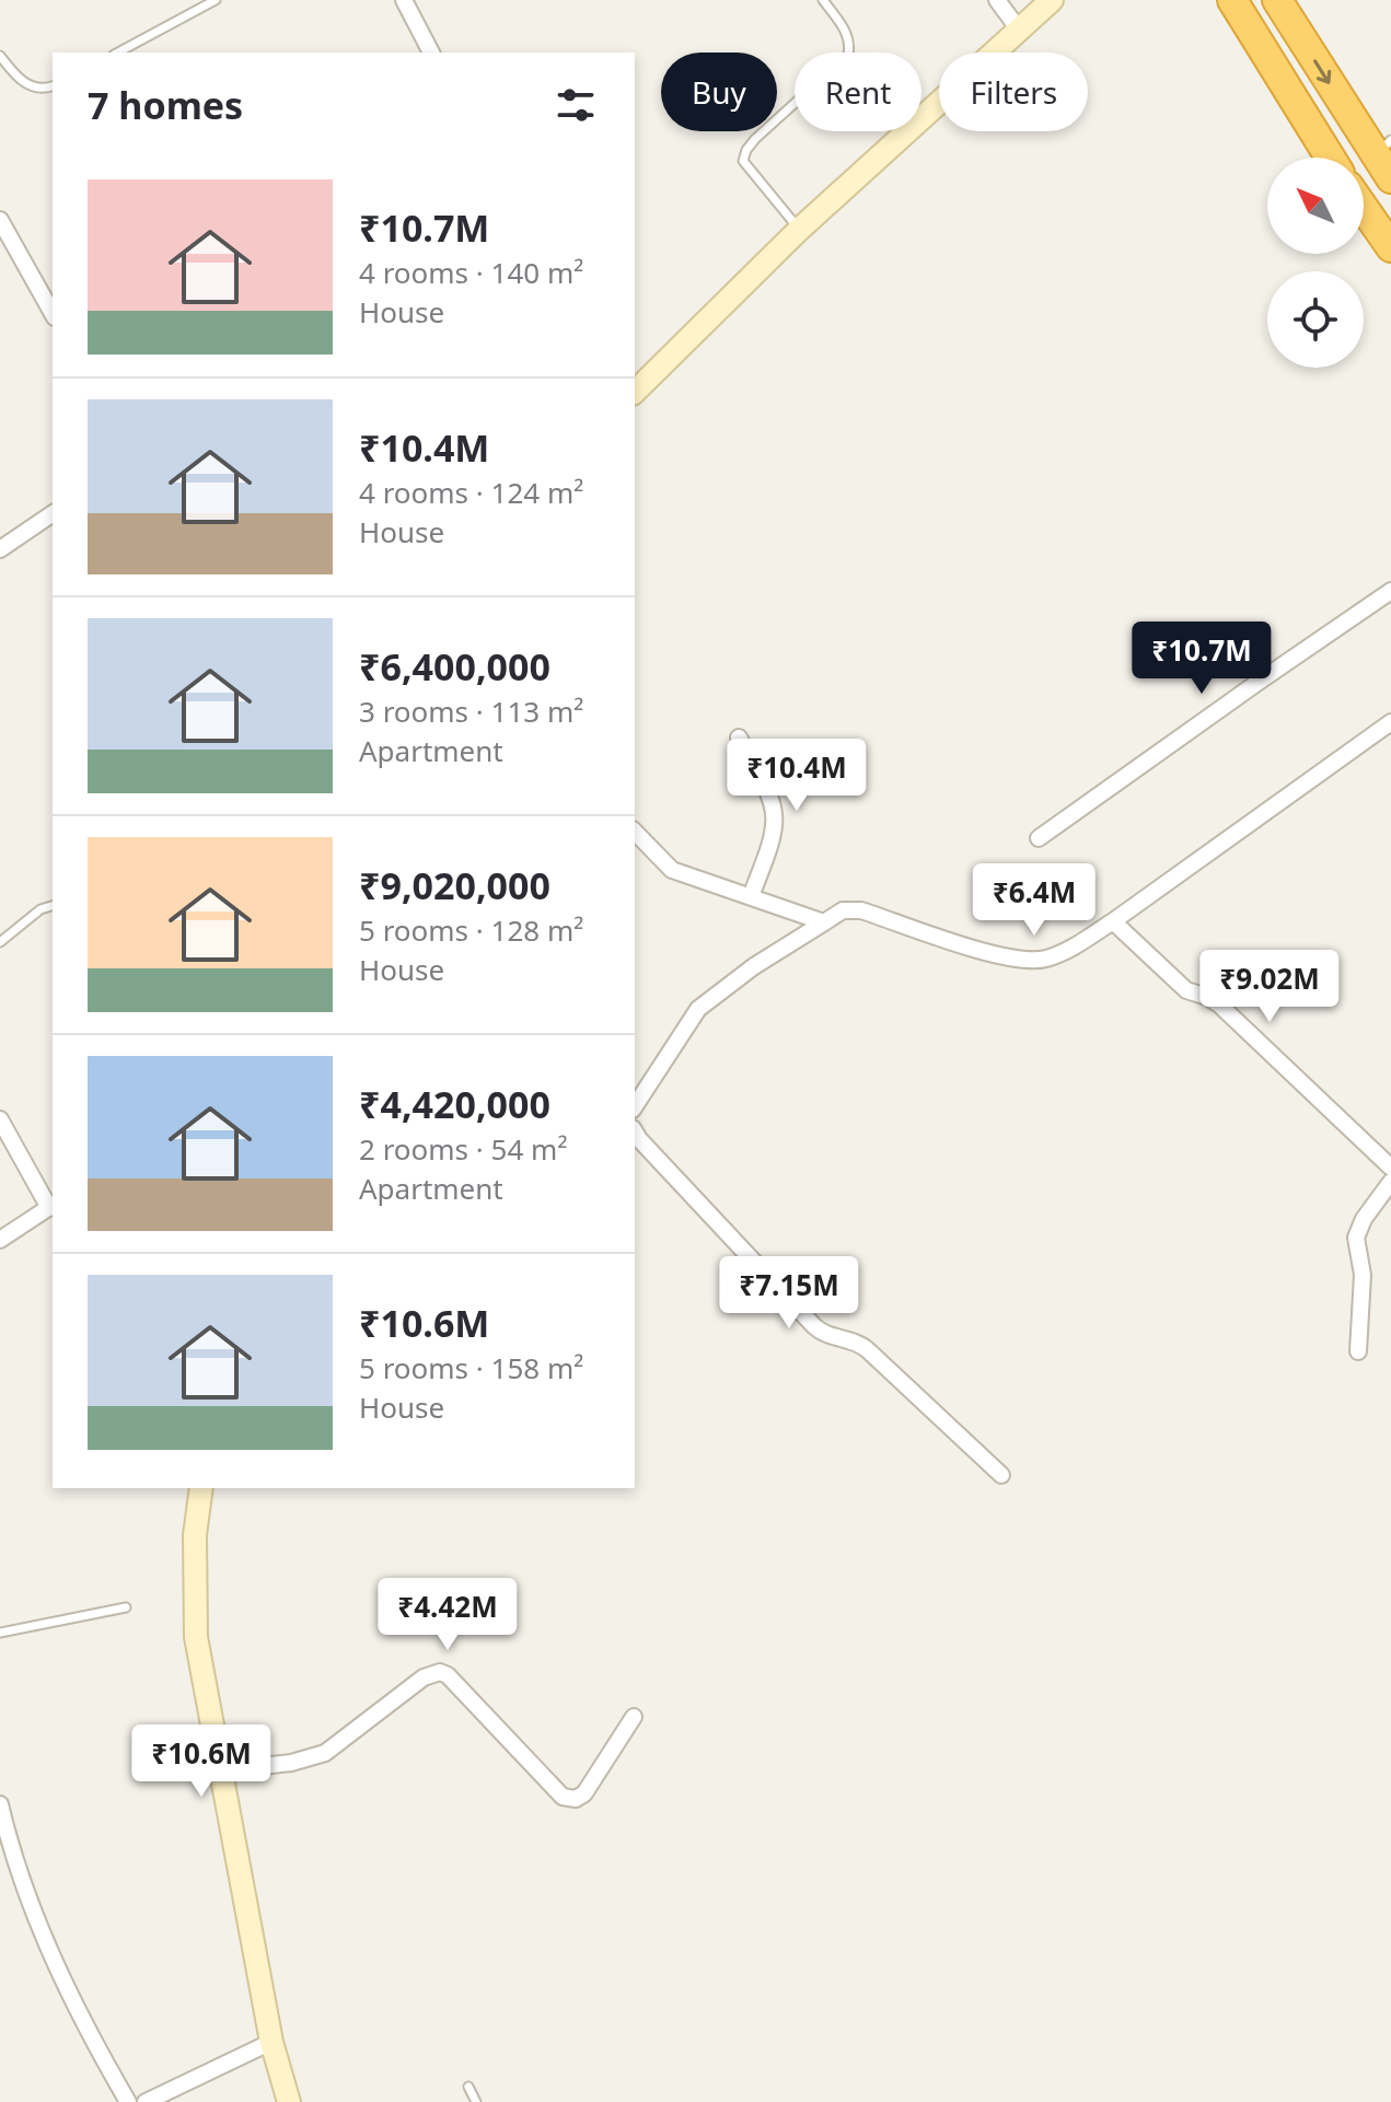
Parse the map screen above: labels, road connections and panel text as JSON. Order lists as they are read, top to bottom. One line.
{"north":"top left","page":{"chip":["Buy","Rent","Filters"],"heading":"7 homes","list":[{"name":"₹10.7M","note":"4 rooms · 140 m² · House"},{"name":"₹10.4M","note":"4 rooms · 124 m² · House"},{"name":"₹6,400,000","note":"3 rooms · 113 m² · Apartment"},{"name":"₹9,020,000","note":"5 rooms · 128 m² · House"},{"name":"₹4,420,000","note":"2 rooms · 54 m² · Apartment"},{"name":"₹10.6M","note":"5 rooms · 158 m² · House"}],"price":["₹10.7M","₹10.4M","₹6.4M","₹9.02M","₹7.15M","₹4.42M","₹10.6M"]}}
